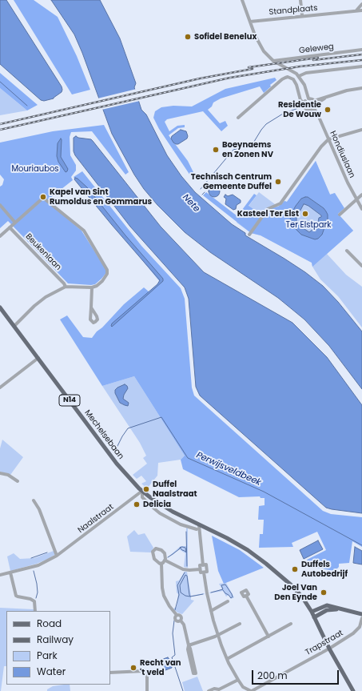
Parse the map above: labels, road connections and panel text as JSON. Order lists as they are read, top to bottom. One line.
{"streets":{"main road":["N14","Mechelsebaan"],"street":["Standplaats","Geleweg","Hondiuslaan","Beukenlaan","Naalstraat","Trapstraat"]},"crossings":[["Mechelsebaan","Naalstraat"],["Mechelsebaan","Trapstraat"]],"water":["Nete","Perwijsveldbeek"],"parks":["Mouriaubos","Ter Elstpark"],"places":["Sofidel Benelux","Residentie De Wouw","Boeynaems en Zonen NV","Technisch Centrum Gemeente Duffel","Kapel van Sint Rumoldus en Gommarus","Kasteel Ter Elst","Duffel Naalstraat","Delicia","Duffels Autobedrijf","Joel Van Den Eynde","Recht van 't veld"],"legend":["Road","Railway","Park","Water"],"scale_bar":"200 m"}
